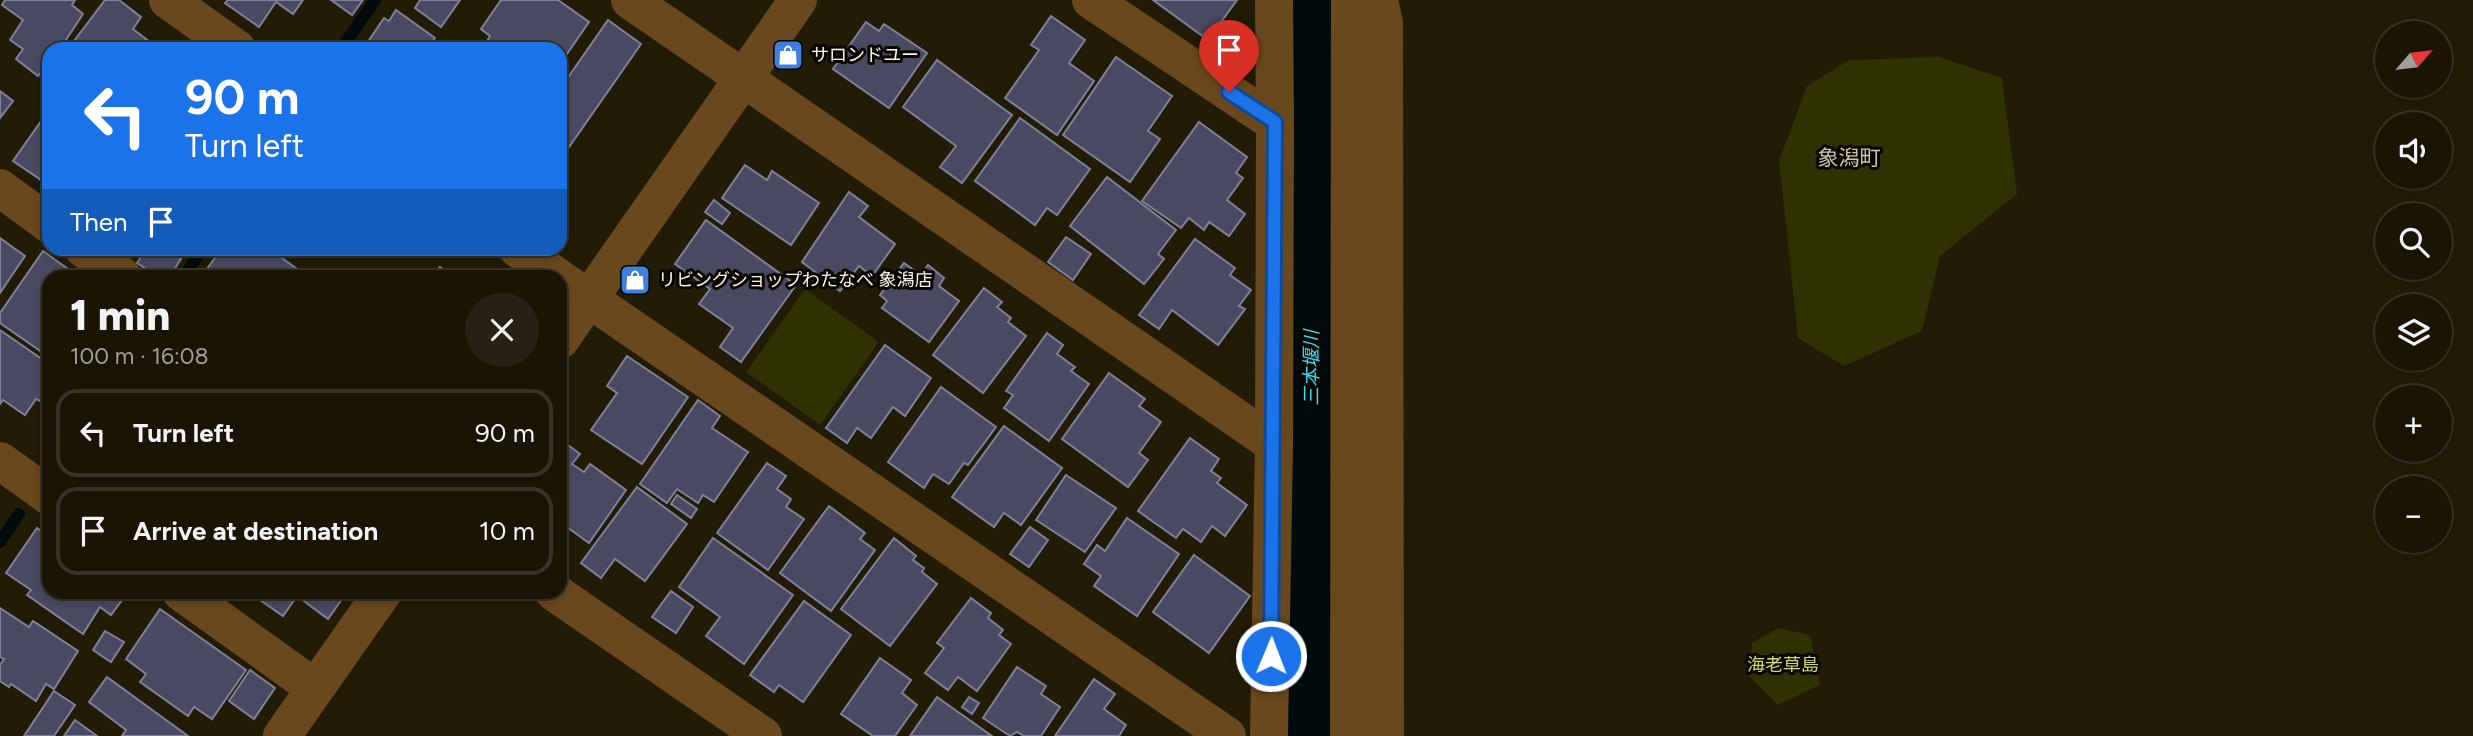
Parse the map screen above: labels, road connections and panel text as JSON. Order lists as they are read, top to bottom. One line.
{"districts":["象潟町"],"water":["三本堰川"],"parks":["海老草島"],"places":{"shop":["サロンドユー","リビングショップわたなべ 象潟店"]},"north":"top right","page":{"map_buttons":["+","−"],"turn":["90 m","Turn left"],"then":"Then","heading":["1 min","100 m · 16:08"],"list":[{"name":"Turn left","value":"90 m"},{"name":"Arrive at destination","value":"10 m"}]}}
